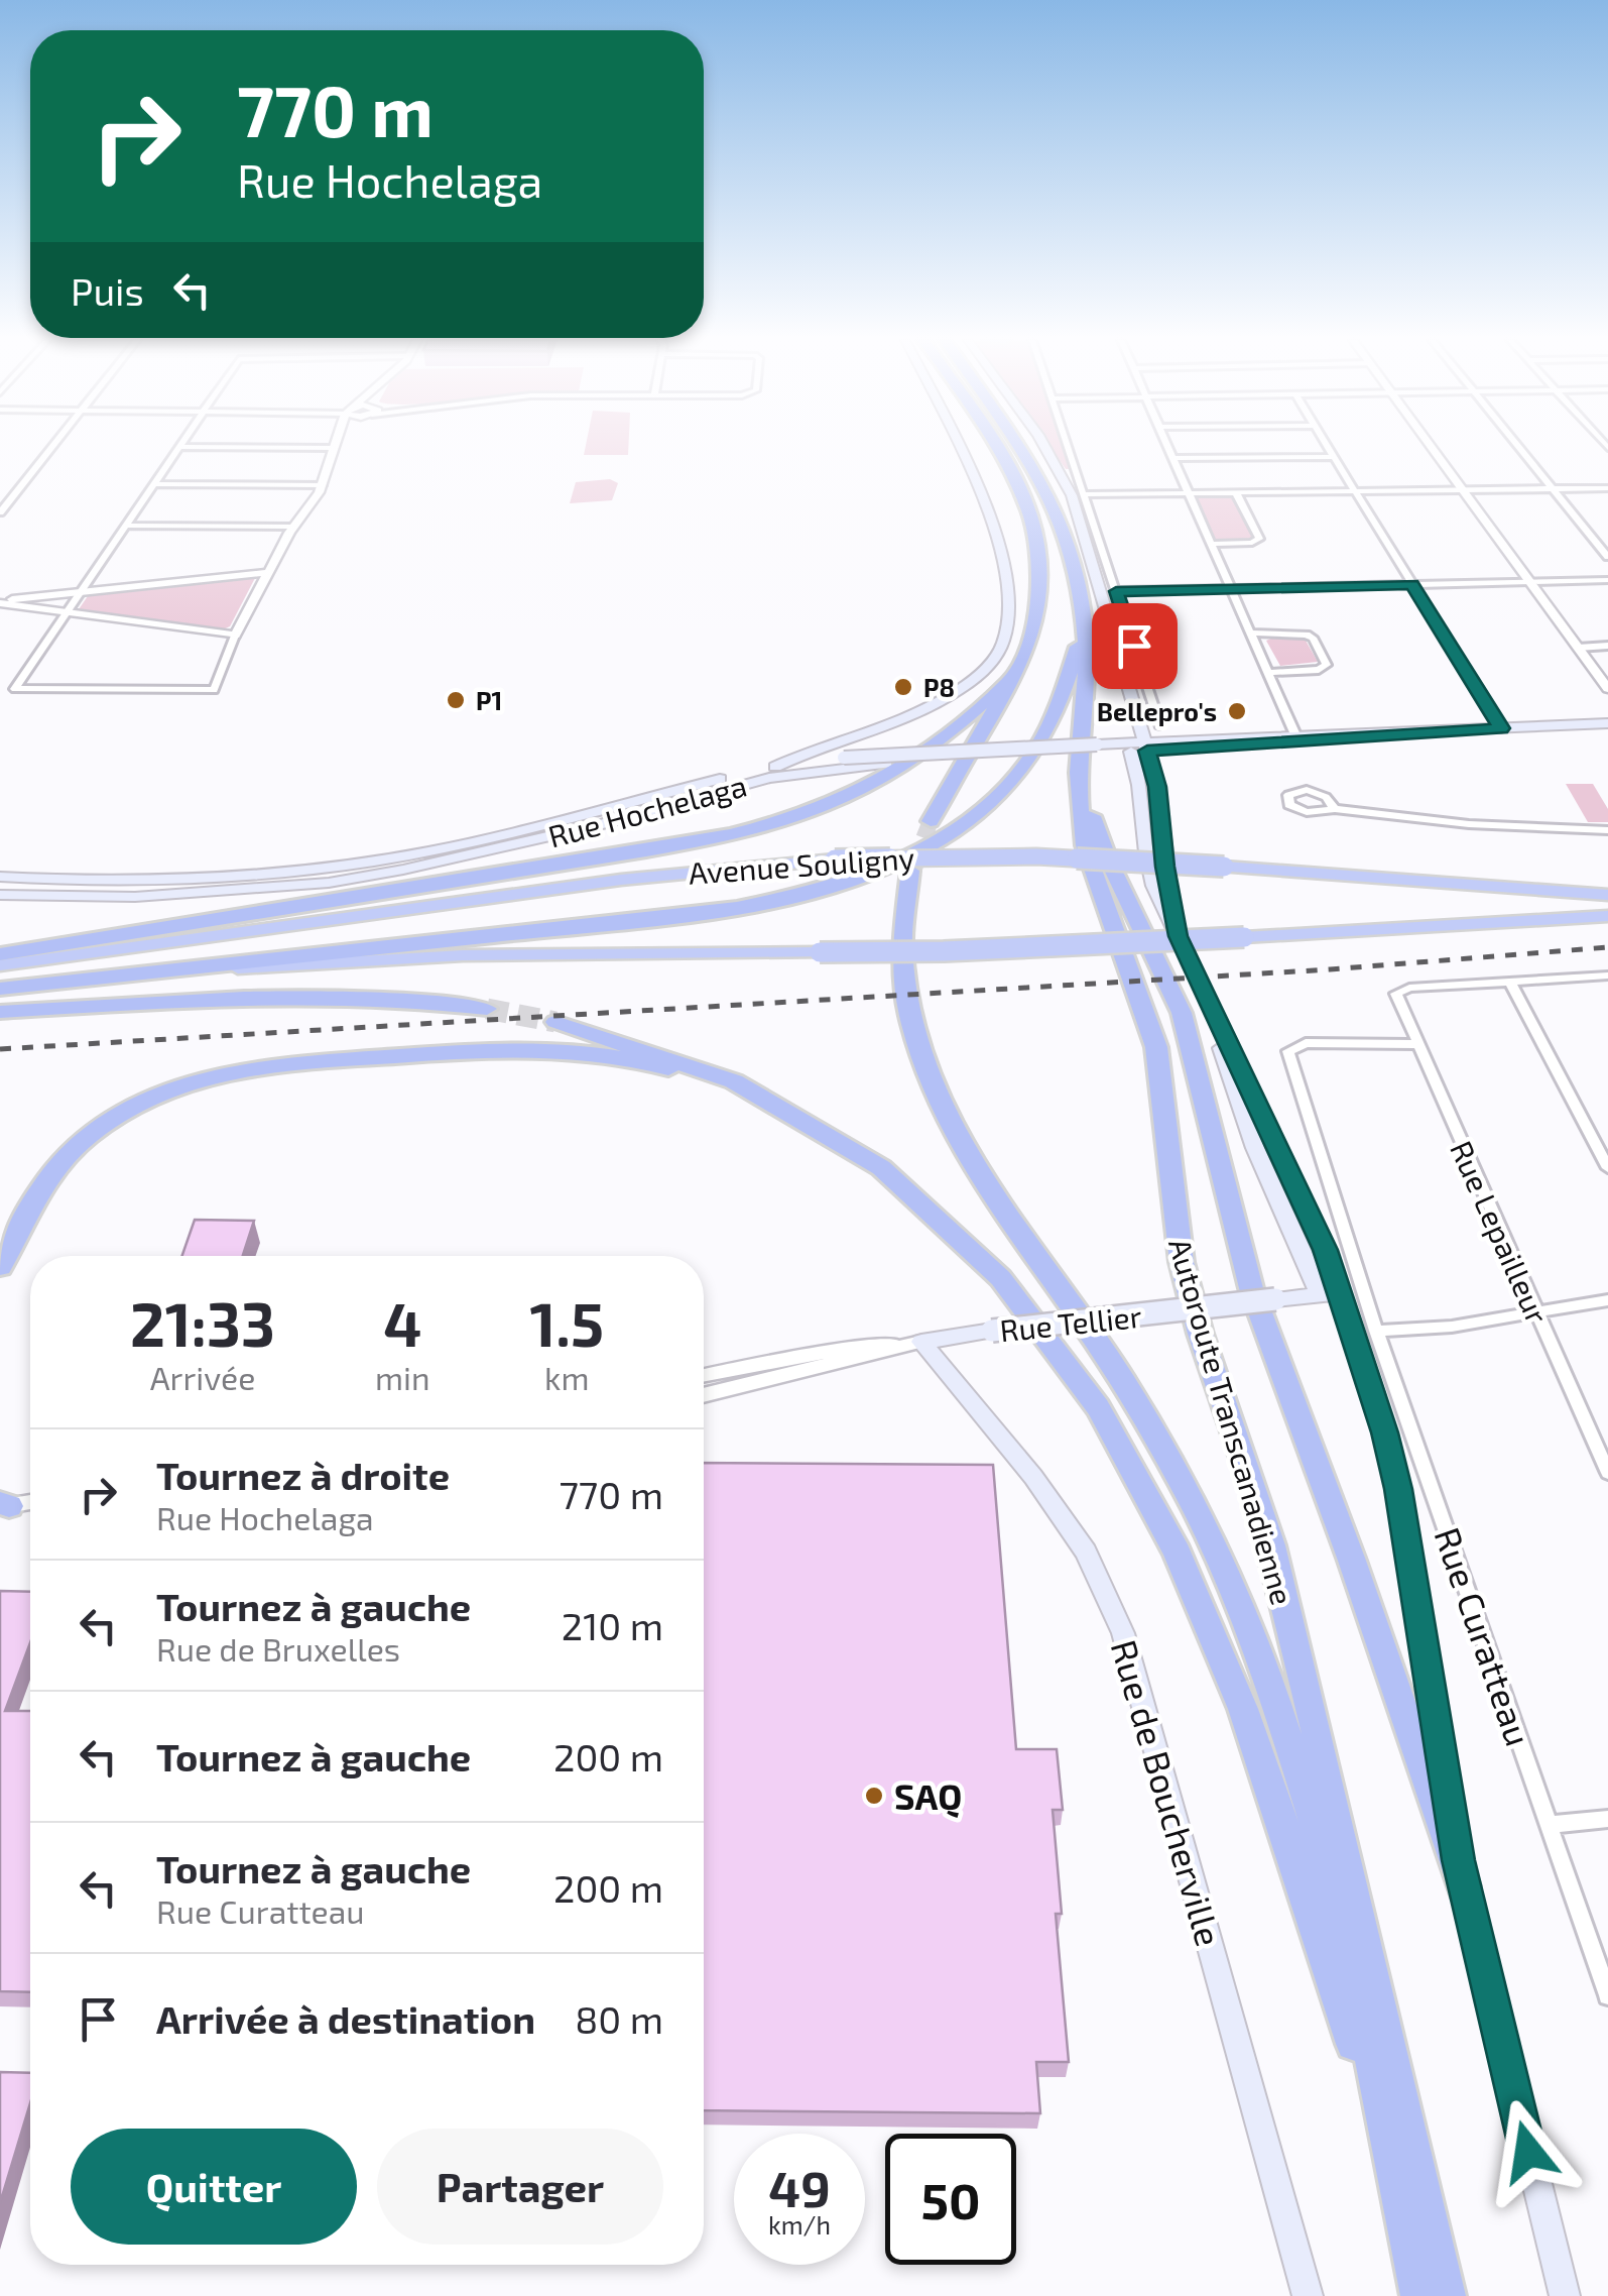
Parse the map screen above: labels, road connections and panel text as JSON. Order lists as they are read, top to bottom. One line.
{"streets":{"highway":["Avenue Souligny","Autoroute Transcanadienne"],"main road":["Rue Hochelaga","Rue Tellier","Rue Curatteau","Rue de Boucherville"],"street":["Rue Lepailleur"]},"crossings":[["Rue Hochelaga","Autoroute Transcanadienne"],["Rue Hochelaga","Rue Curatteau"],["Rue Lepailleur","Rue Curatteau"],["Rue Tellier","Rue Curatteau"],["Rue Tellier","Rue de Boucherville"]],"places":["P8","P1","Bellepro's","SAQ"],"page":{"turn":["770 m","Rue Hochelaga"],"then":"Puis","eta":["21:33","Arrivée","4","min","1.5","km"],"list":[{"name":"Tournez à droite","note":"Rue Hochelaga","value":"770 m"},{"name":"Tournez à gauche","note":"Rue de Bruxelles","value":"210 m"},{"name":"Tournez à gauche","value":"200 m"},{"name":"Tournez à gauche","note":"Rue Curatteau","value":"200 m"},{"name":"Arrivée à destination","value":"80 m"}],"buttons":["Quitter","Partager"],"speed":"49 km/h","limit":"50"}}
